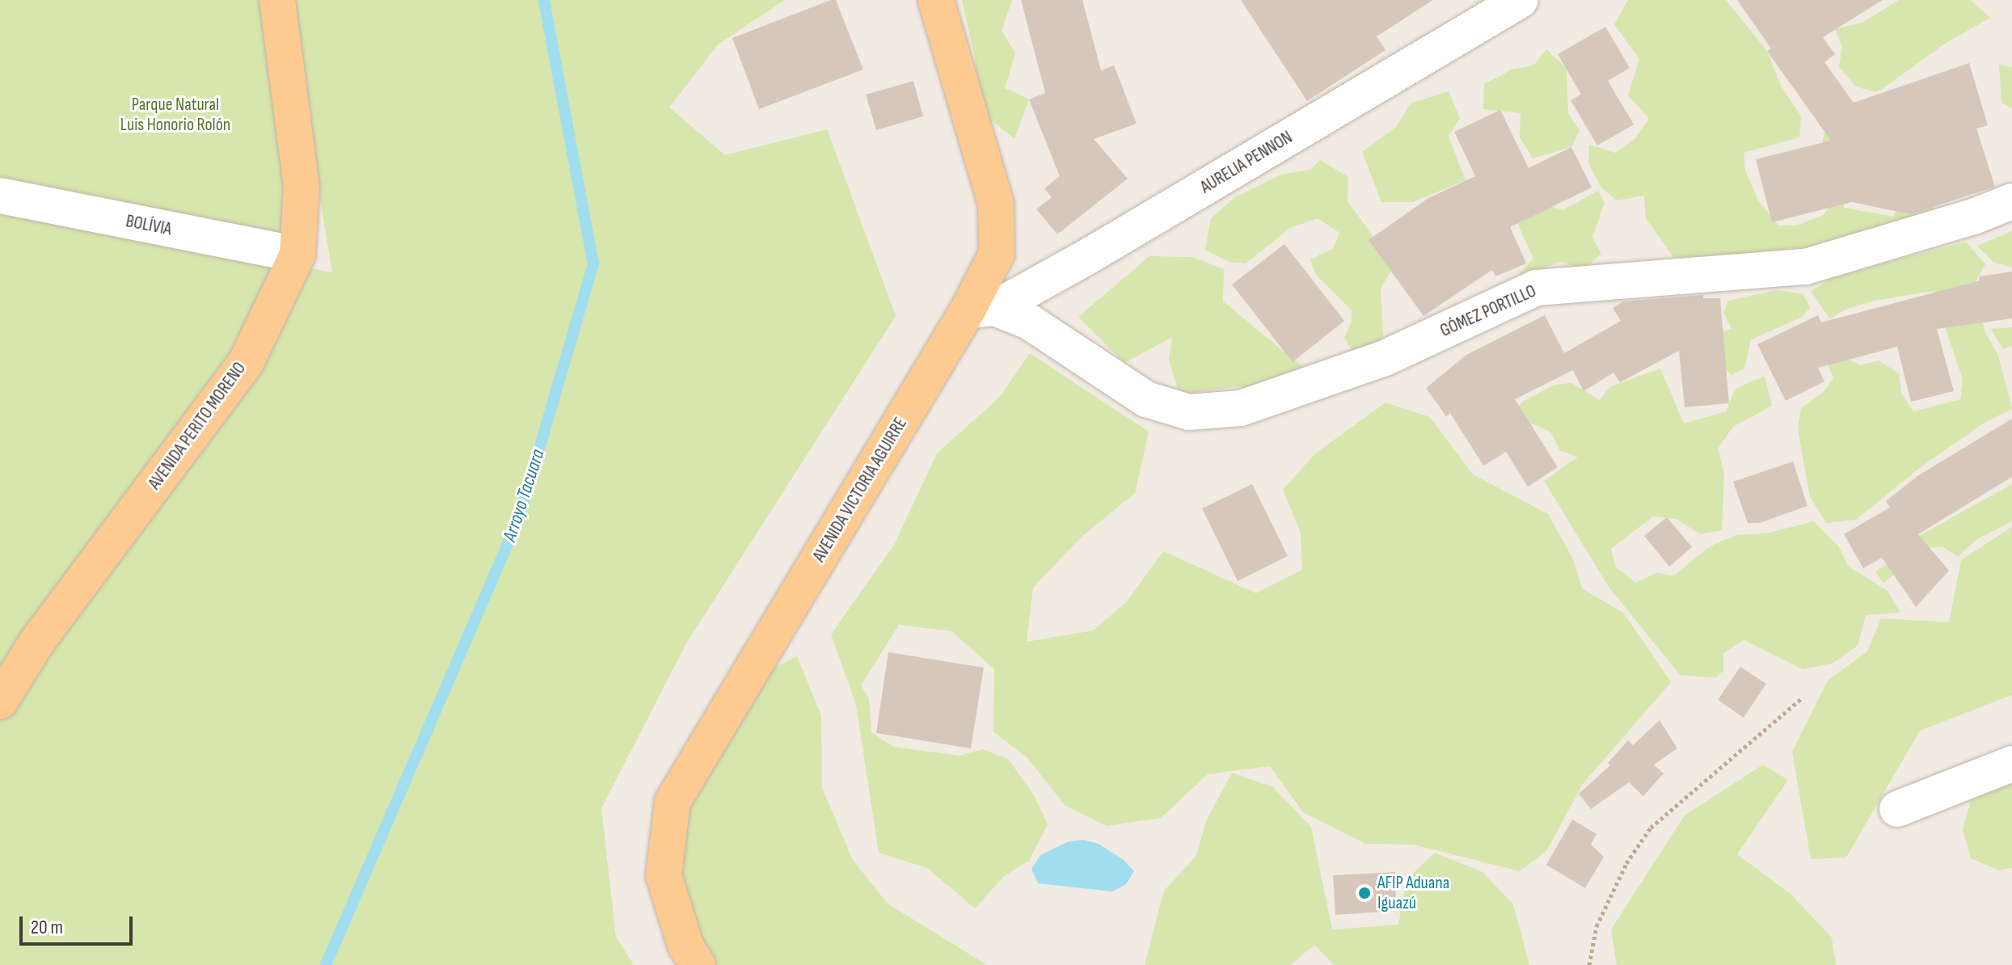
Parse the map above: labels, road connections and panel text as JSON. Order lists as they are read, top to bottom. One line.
{"streets":{"main road":["AVENIDA PERITO MORENO","AVENIDA VICTORIA AGUIRRE"],"street":["AURELIA PENNON","BOLÍVIA","GÓMEZ PORTILLO"]},"crossings":[["AURELIA PENNON","GÓMEZ PORTILLO"],["AURELIA PENNON","AVENIDA VICTORIA AGUIRRE"],["BOLÍVIA","AVENIDA PERITO MORENO"],["GÓMEZ PORTILLO","AVENIDA VICTORIA AGUIRRE"]],"water":["Arroyo Tacuara"],"parks":["Parque Natural Luis Honorio Rolón"],"places":["AFIP Aduana Iguazú"],"scale_bar":"20 m"}
